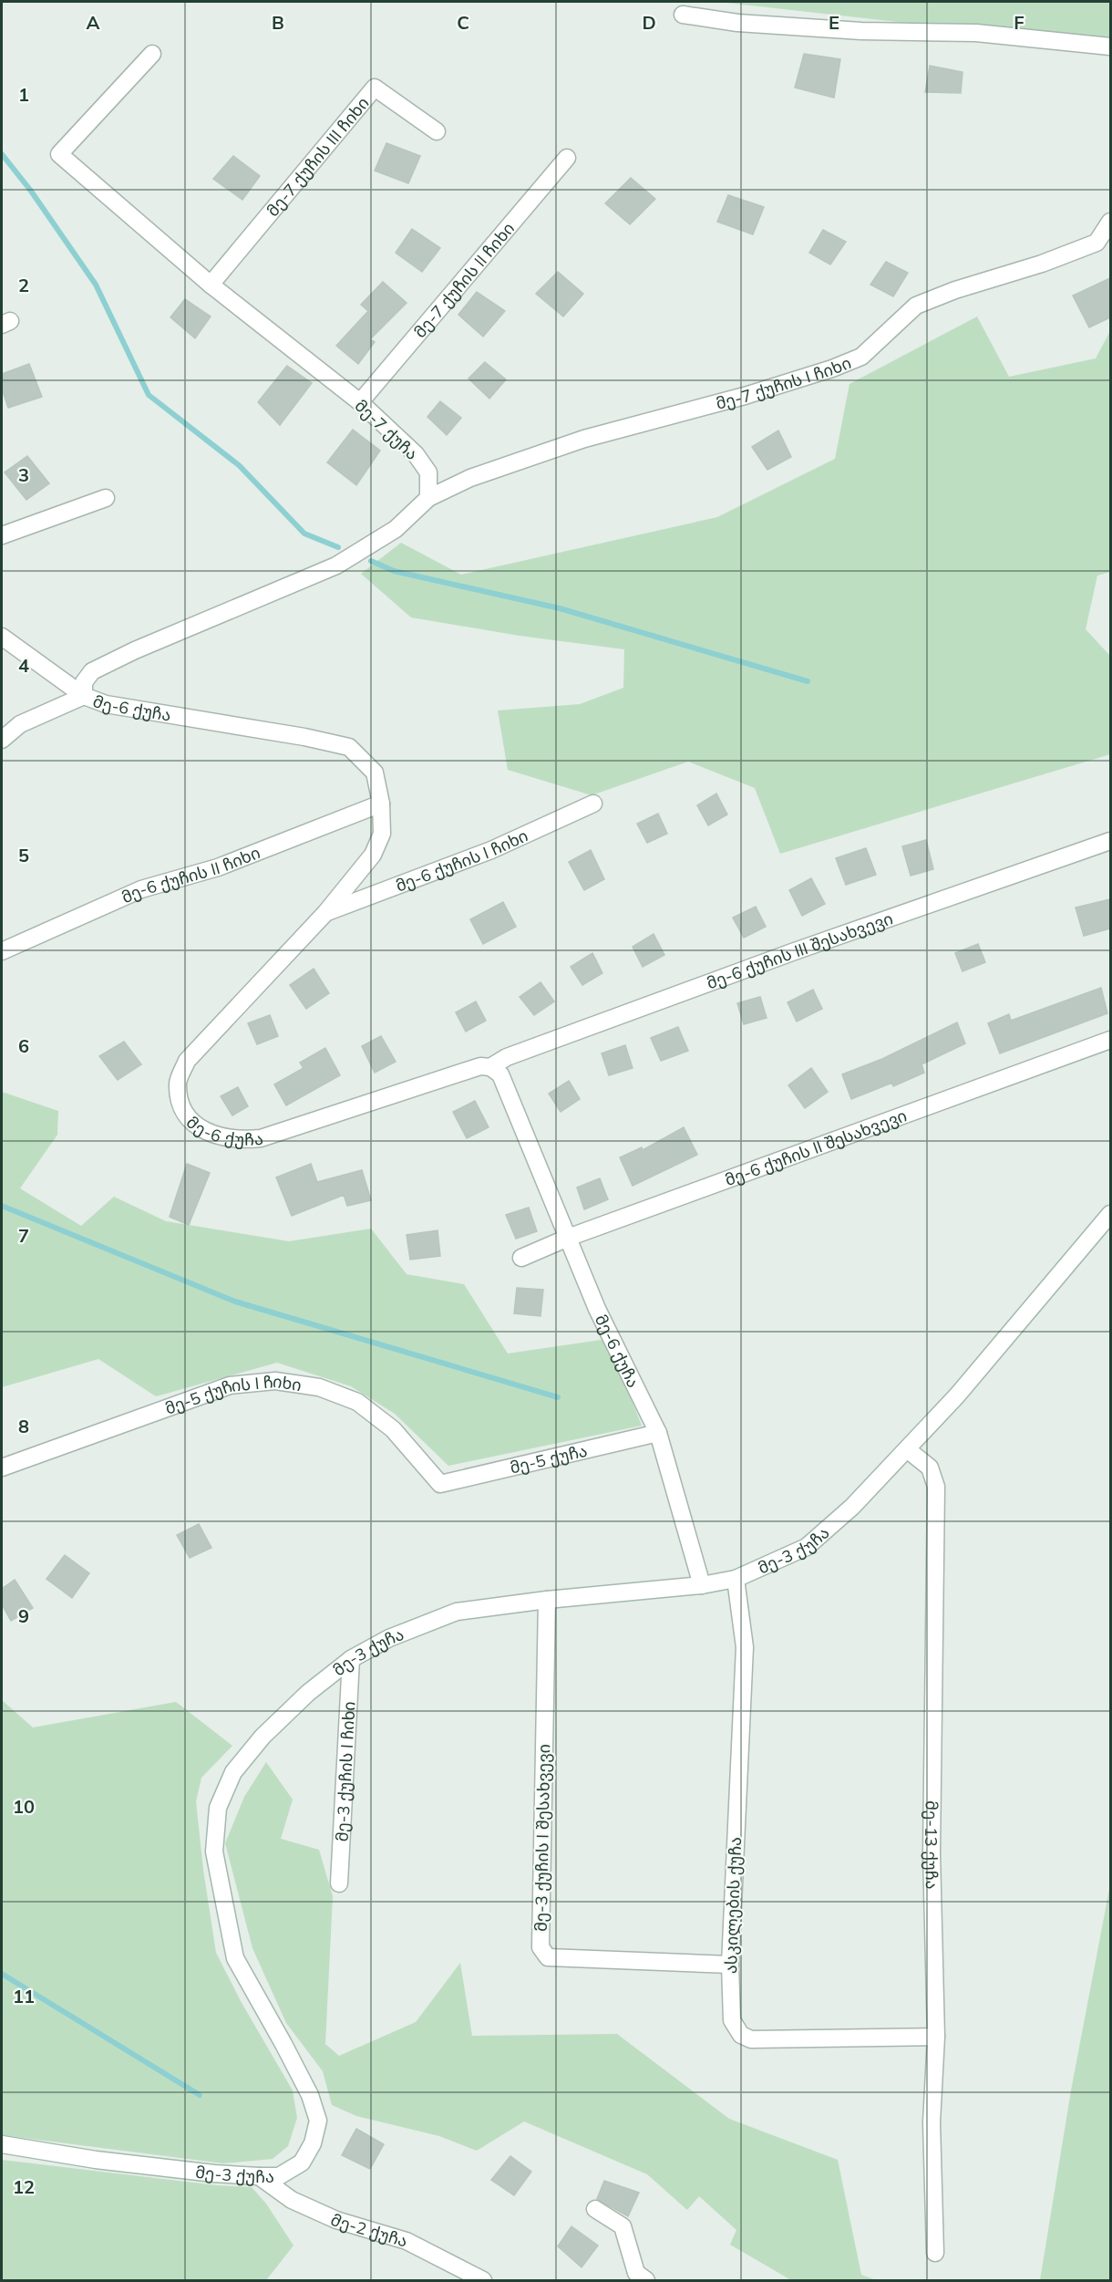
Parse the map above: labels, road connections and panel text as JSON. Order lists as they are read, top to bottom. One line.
{"streets":{"street":["მე-7 ქუჩის III ჩიხი","მე-7 ქუჩის II ჩიხი","მე-7 ქუჩის I ჩიხი","მე-7 ქუჩა","მე-6 ქუჩა","მე-6 ქუჩის I ჩიხი","მე-6 ქუჩის II ჩიხი","მე-6 ქუჩის III შესახვევი","მე-6 ქუჩის II შესახვევი","მე-5 ქუჩის I ჩიხი","მე-5 ქუჩა","მე-3 ქუჩა","მე-3 ქუჩის I ჩიხი","მე-3 ქუჩის I შესახვევი","მე-13 ქუჩა","ასკილების ქუჩა","მე-2 ქუჩა"]},"crossings":[["მე-7 ქუჩის III ჩიხი","მე-7 ქუჩა"],["მე-7 ქუჩის II ჩიხი","მე-7 ქუჩა"],["მე-7 ქუჩის I ჩიხი","მე-7 ქუჩა"],["მე-6 ქუჩა","მე-6 ქუჩის I ჩიხი"],["მე-6 ქუჩა","მე-6 ქუჩის II ჩიხი"],["მე-6 ქუჩა","მე-6 ქუჩის III შესახვევი"],["მე-6 ქუჩა","მე-6 ქუჩის II შესახვევი"],["მე-6 ქუჩა","მე-5 ქუჩა"],["მე-6 ქუჩა","მე-3 ქუჩა"],["მე-5 ქუჩის I ჩიხი","მე-5 ქუჩა"],["მე-3 ქუჩა","მე-3 ქუჩის I ჩიხი"],["მე-3 ქუჩა","მე-3 ქუჩის I შესახვევი"],["მე-3 ქუჩა","მე-13 ქუჩა"],["მე-3 ქუჩა","ასკილების ქუჩა"],["მე-3 ქუჩა","მე-2 ქუჩა"],["მე-3 ქუჩის I შესახვევი","ასკილების ქუჩა"],["მე-13 ქუჩა","ასკილების ქუჩა"]],"grid":{"columns":["A","B","C","D","E","F"],"rows":["1","2","3","4","5","6","7","8","9","10","11","12"]}}
